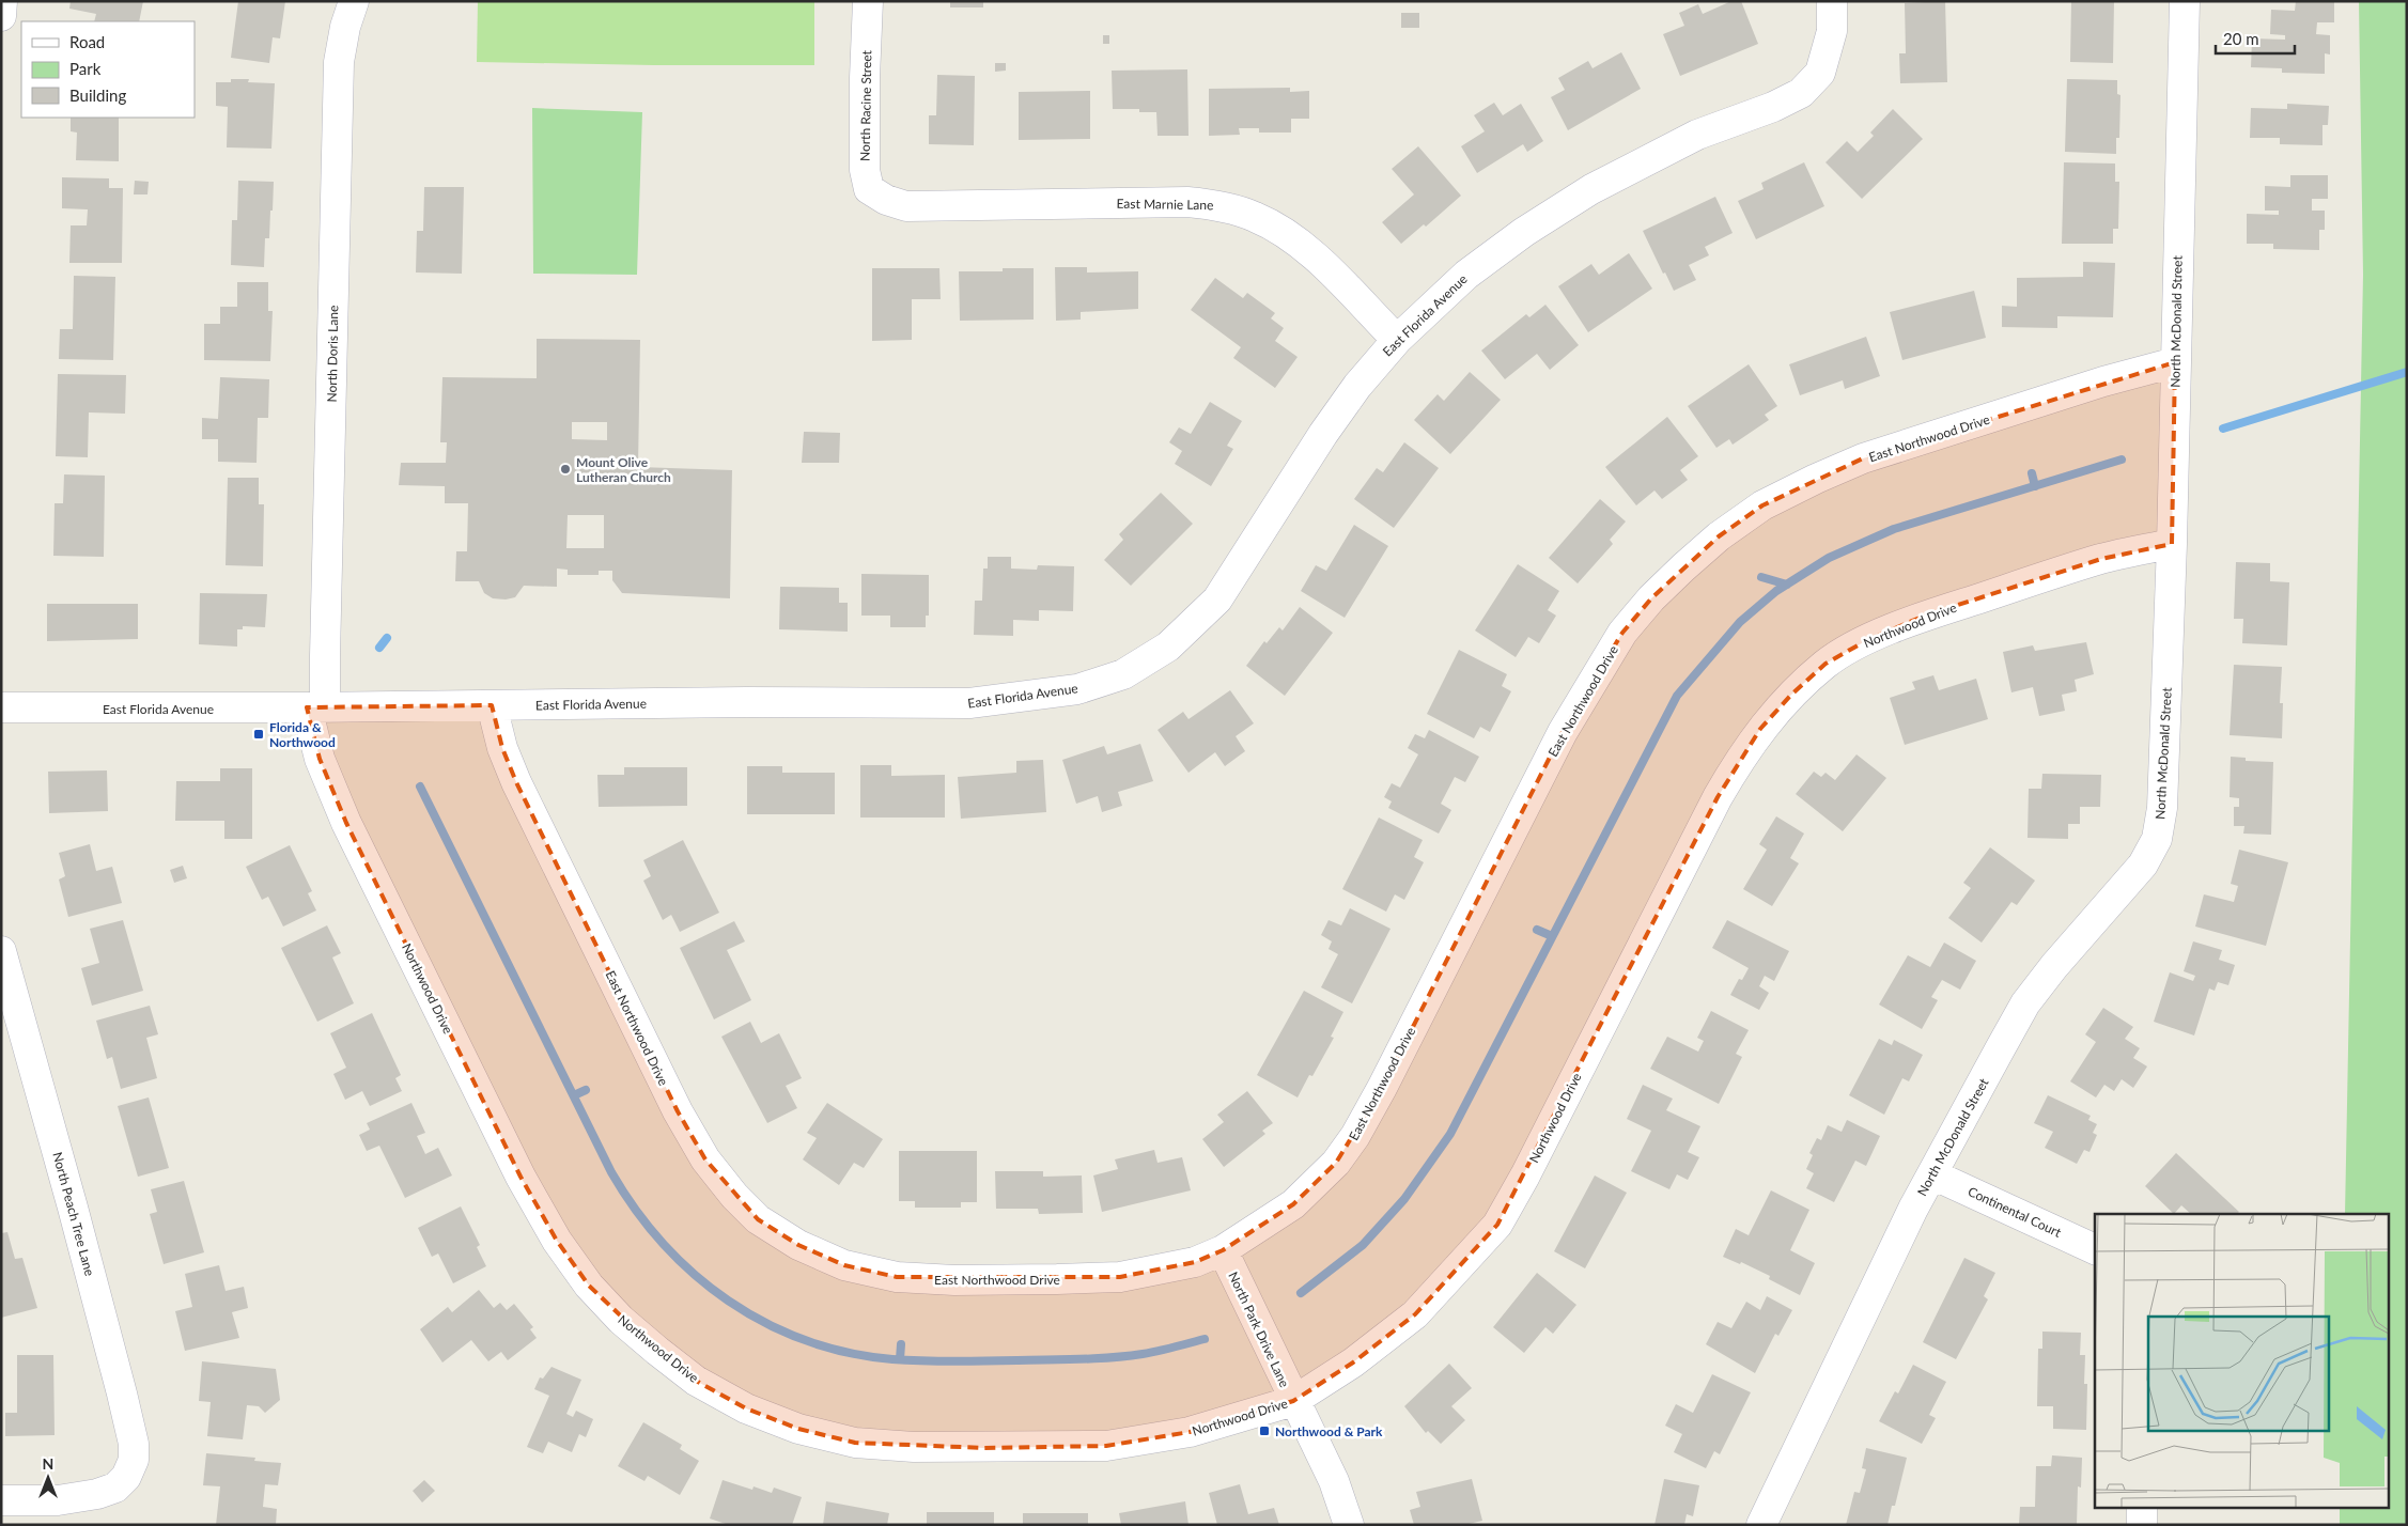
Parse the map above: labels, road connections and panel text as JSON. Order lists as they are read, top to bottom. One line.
{"streets":{"street":["North Racine Street","East Marnie Lane","East Florida Avenue","North McDonald Street","North Doris Lane","East Northwood Drive","Northwood Drive","Continental Court","North Peach Tree Lane","North Park Drive Lane"]},"crossings":[["North Racine Street","East Marnie Lane"],["East Marnie Lane","East Florida Avenue"],["East Florida Avenue","North Doris Lane"],["East Florida Avenue","East Northwood Drive"],["East Florida Avenue","Northwood Drive"],["North McDonald Street","East Northwood Drive"],["North McDonald Street","Northwood Drive"],["North McDonald Street","Continental Court"],["North Doris Lane","Northwood Drive"],["East Northwood Drive","North Park Drive Lane"],["Northwood Drive","North Park Drive Lane"]],"places":{"other":["Mount Olive Lutheran Church"],"transit":["Florida & Northwood","Northwood & Park"]},"legend":["Road","Park","Building"],"scale_bar":"20 m","north":"top"}
